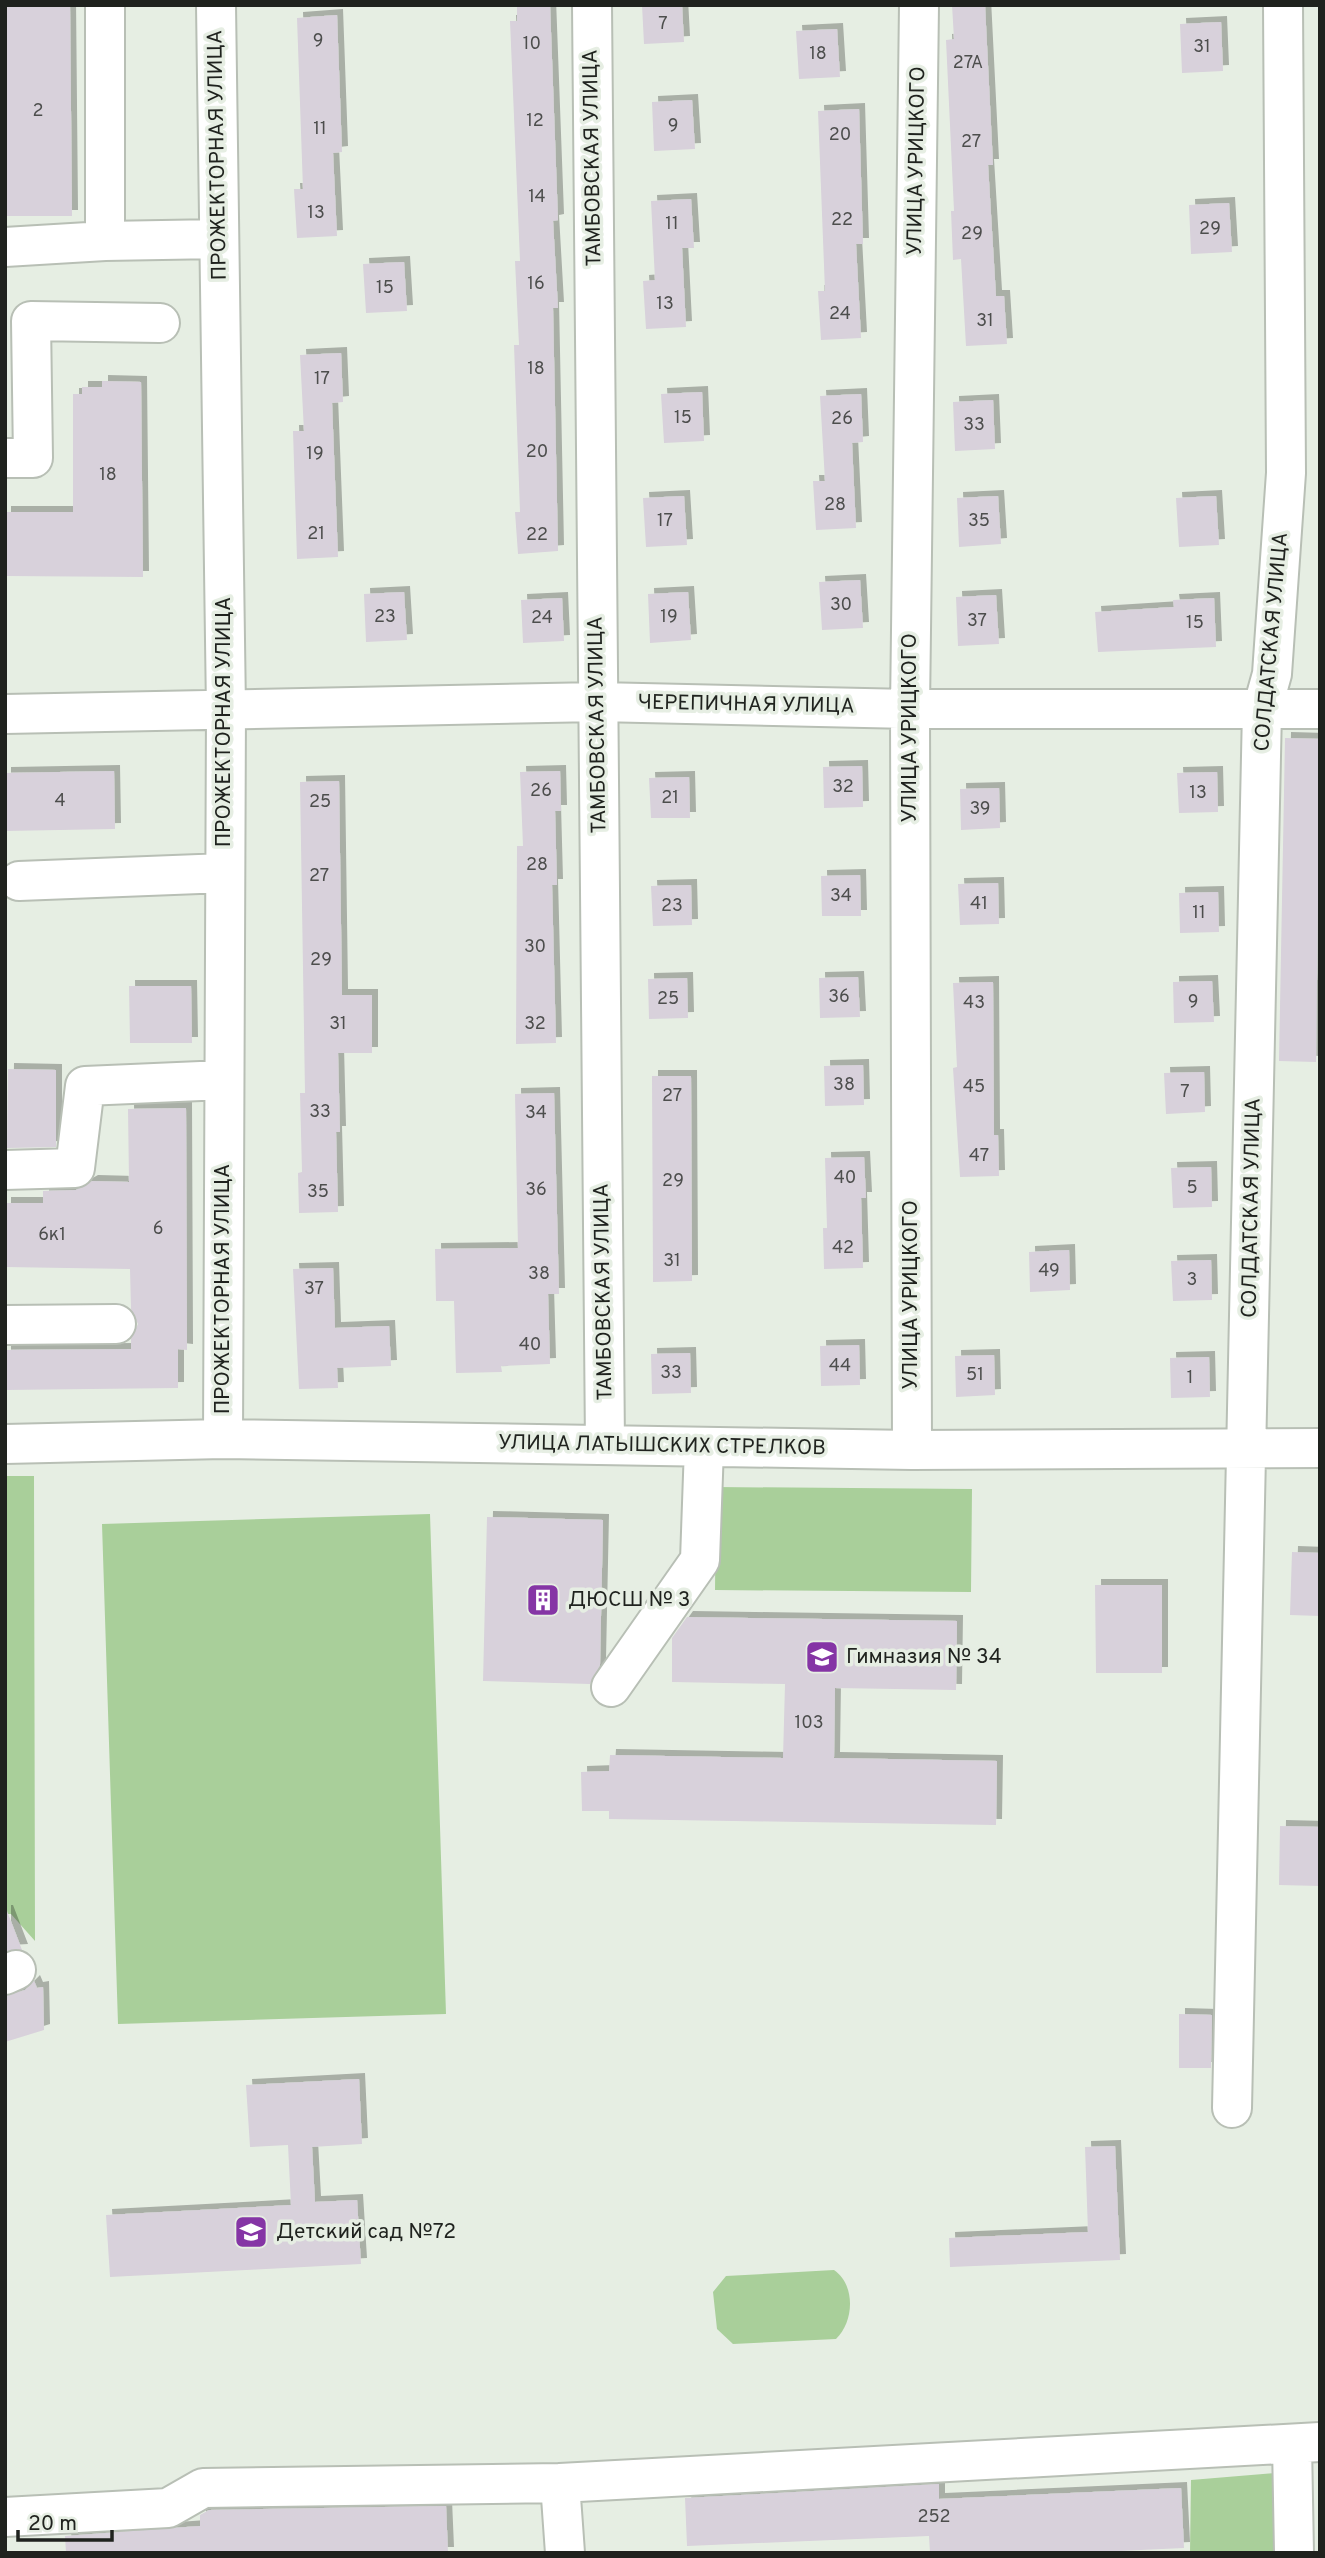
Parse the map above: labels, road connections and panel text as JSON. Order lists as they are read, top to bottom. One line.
{"streets":{"street":["ПРОЖЕКТОРНАЯ УЛИЦА","ТАМБОВСКАЯ УЛИЦА","УЛИЦА УРИЦКОГО","СОЛДАТСКАЯ УЛИЦА","ЧЕРЕПИЧНАЯ УЛИЦА","УЛИЦА ЛАТЫШСКИХ СТРЕЛКОВ"]},"crossings":[["ПРОЖЕКТОРНАЯ УЛИЦА","ЧЕРЕПИЧНАЯ УЛИЦА"],["ПРОЖЕКТОРНАЯ УЛИЦА","УЛИЦА ЛАТЫШСКИХ СТРЕЛКОВ"],["ТАМБОВСКАЯ УЛИЦА","ЧЕРЕПИЧНАЯ УЛИЦА"],["ТАМБОВСКАЯ УЛИЦА","УЛИЦА ЛАТЫШСКИХ СТРЕЛКОВ"],["УЛИЦА УРИЦКОГО","ЧЕРЕПИЧНАЯ УЛИЦА"],["УЛИЦА УРИЦКОГО","УЛИЦА ЛАТЫШСКИХ СТРЕЛКОВ"],["СОЛДАТСКАЯ УЛИЦА","ЧЕРЕПИЧНАЯ УЛИЦА"],["СОЛДАТСКАЯ УЛИЦА","УЛИЦА ЛАТЫШСКИХ СТРЕЛКОВ"]],"places":{"building":["ДЮСШ № 3"],"school or university":["Гимназия № 34","Детский сад №72"]},"house_numbers":["7","9","10","31","18","27А","2","12","9","11","20","27","14","13","22","11","29","29","16","15","13","24","31","18","17","15","26","33","20","19","18","28","17","35","21","22","30","23","19","24","37","15","32","26","13","21","4","25","39","28","27","34","41","23","11","30","29","36","25","9","43","31","32","38","45","7","27","33","34","47","40","29","5","36","35","6","6к1","42","31","49","38","3","37","40","44","33","51","1","103","252"],"scale_bar":"20 m"}
